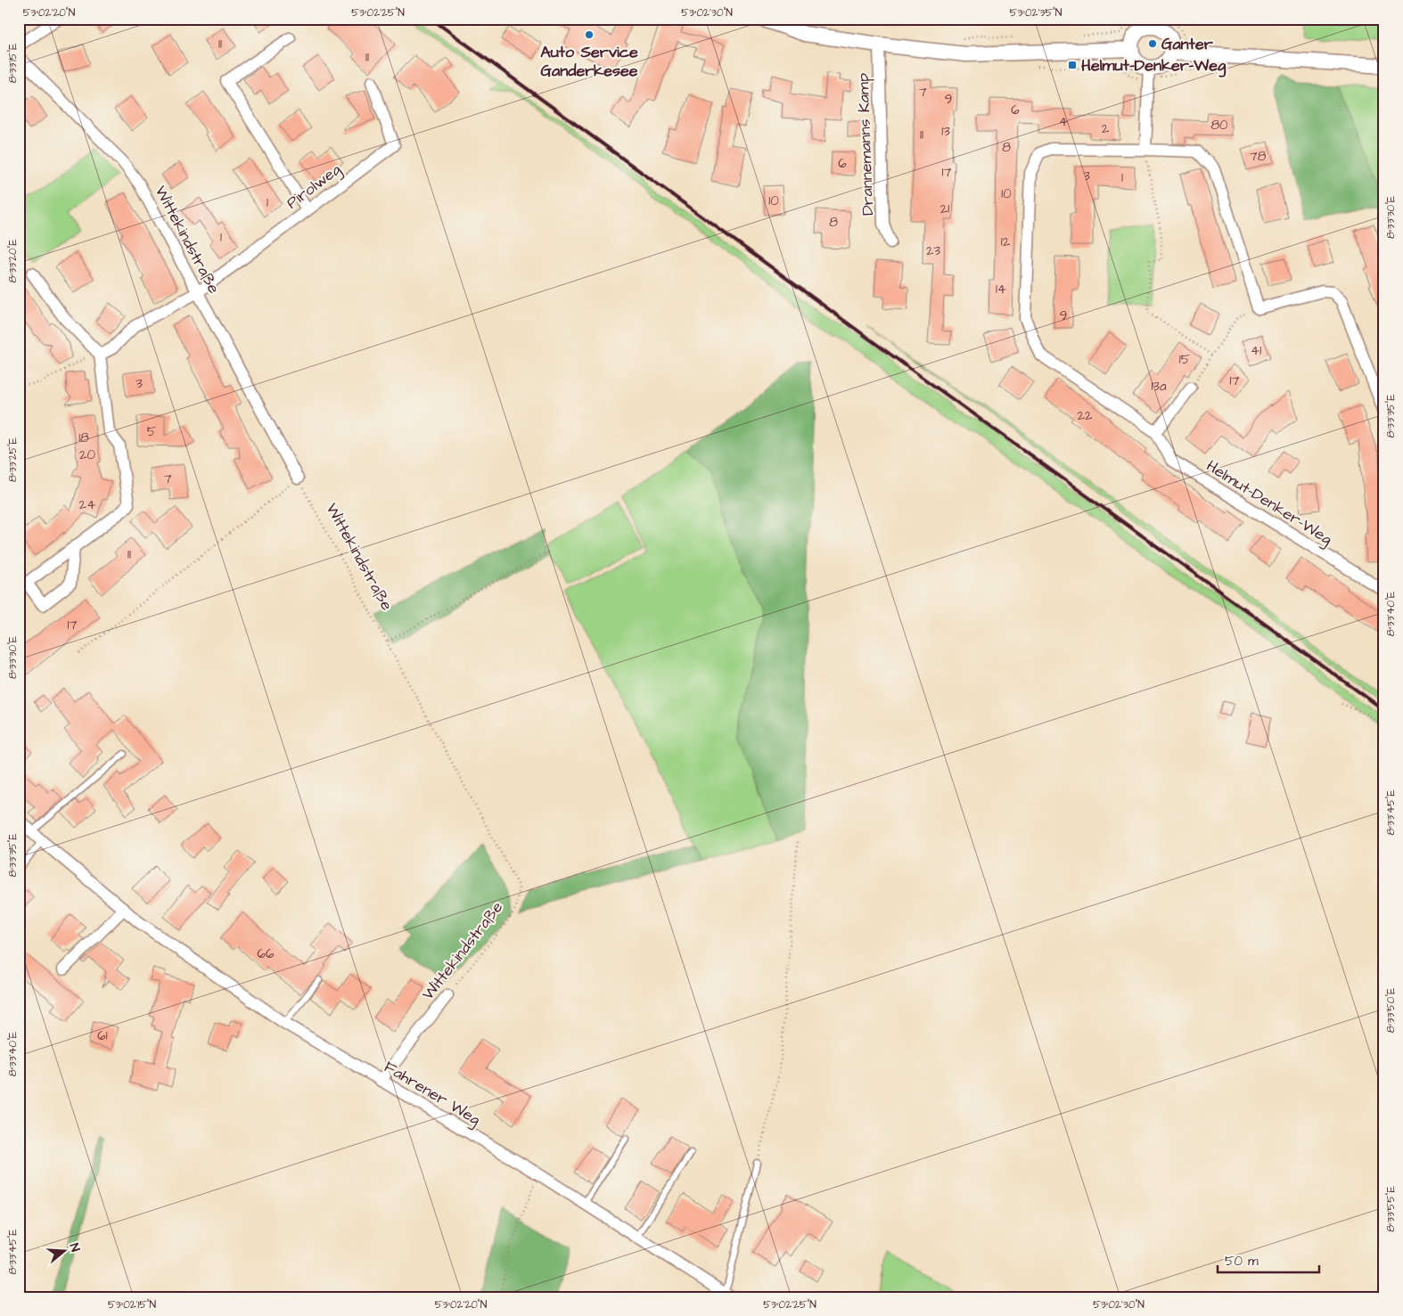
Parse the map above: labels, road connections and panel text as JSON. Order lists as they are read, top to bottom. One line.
{"streets":{"street":["Drannemanns Kamp","Pirolweg","Wittekindstraße","Helmut-Denker-Weg","Fahrener Weg"]},"crossings":[["Pirolweg","Wittekindstraße"],["Wittekindstraße","Fahrener Weg"]],"places":{"other":["Auto Service Ganderkesee","Ganter"],"transit":["Helmut-Denker-Weg"]},"house_numbers":["11","11","7","9","6","4","80","2","13","11","8","78","6","17","3","1","10","10","1","21","8","1","12","23","14","9","41","15","17","3","13a","22","5","18","20","7","24","11","17","66","61"],"scale_bar":"50 m","north":"right","coordinates":["53°02'20\"N","53°02'25\"N","53°02'30\"N","53°02'35\"N","8°33'15\"E","8°33'30\"E","8°33'20\"E","8°33'35\"E","8°33'25\"E","8°33'40\"E","8°33'45\"E","8°33'50\"E","8°33'55\"E","53°02'15\"N"]}
